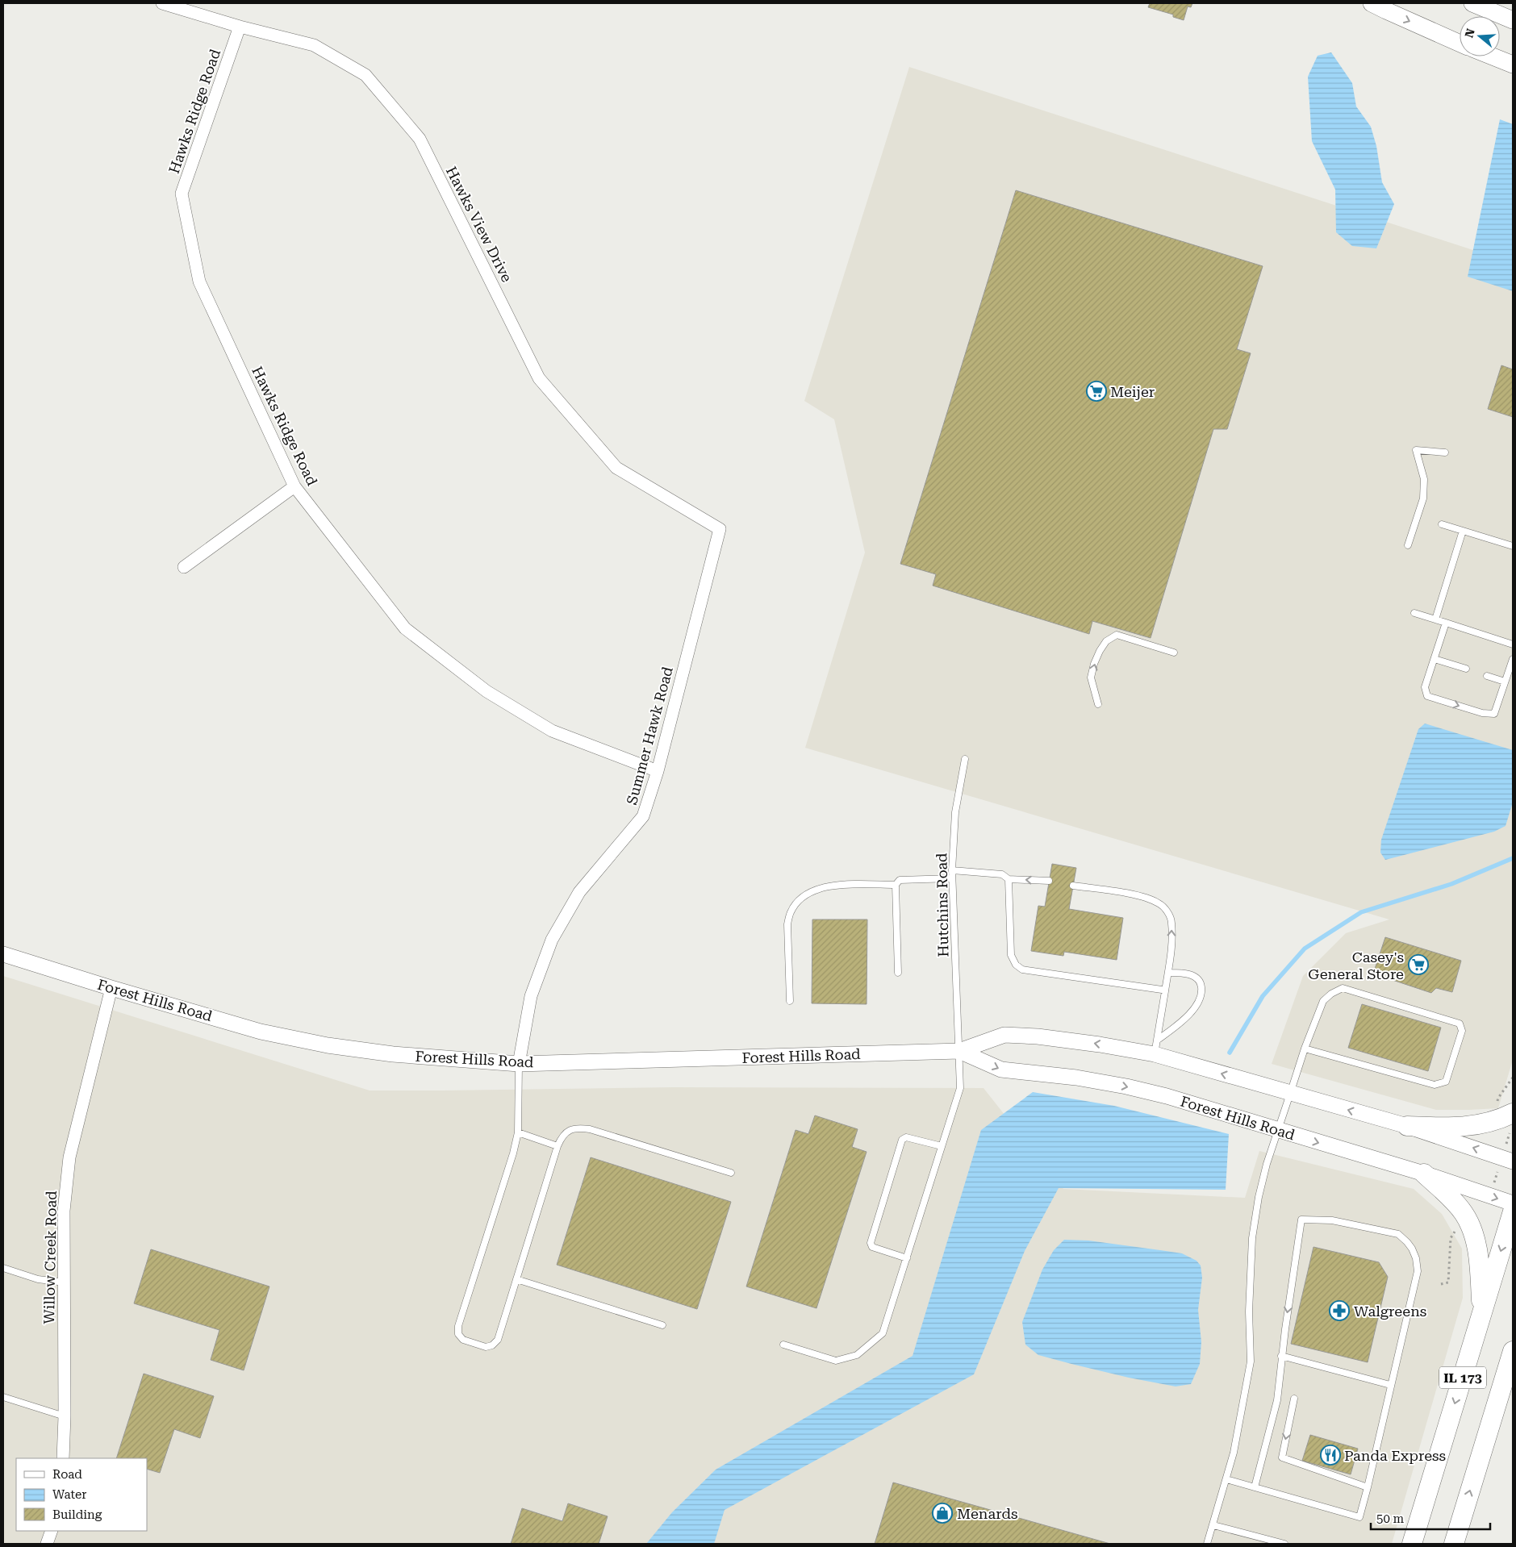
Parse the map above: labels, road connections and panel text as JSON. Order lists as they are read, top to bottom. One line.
{"streets":{"main road":["IL 173"],"street":["Hawks Ridge Road","Hawks View Drive","Summer Hawk Road","Forest Hills Road","Willow Creek Road"],"lane":["Hutchins Road"]},"crossings":[["Hawks Ridge Road","Hawks View Drive"],["Hawks Ridge Road","Summer Hawk Road"],["Hawks View Drive","Summer Hawk Road"],["Summer Hawk Road","Forest Hills Road"],["Hutchins Road","Forest Hills Road"],["Forest Hills Road","Willow Creek Road"]],"places":{"supermarket":["Meijer","Casey's General Store"],"pharmacy":["Walgreens"],"restaurant":["Panda Express"],"shop":["Menards"]},"legend":["Road","Water","Building"],"scale_bar":"50 m","north":"left"}
